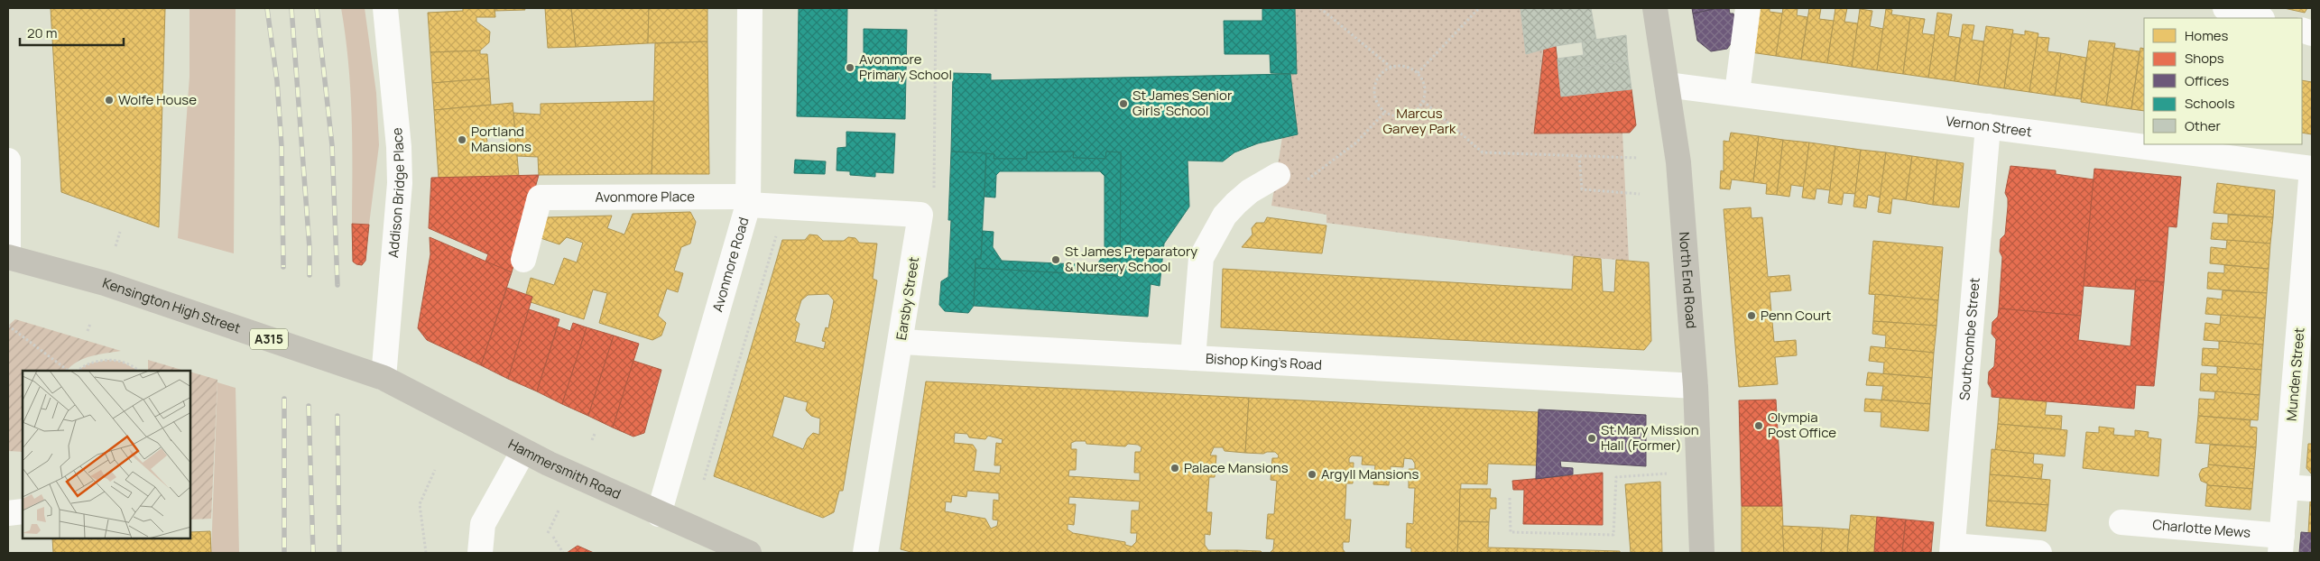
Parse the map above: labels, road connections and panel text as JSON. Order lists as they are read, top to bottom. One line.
{"streets":{"main road":["North End Road","Kensington High Street","A315","Hammersmith Road"],"street":["Vernon Street","Addison Bridge Place","Avonmore Place","Avonmore Road","Earsby Street","Southcombe Street","Bishop King's Road","Munden Street","Charlotte Mews"]},"crossings":[["Vernon Street","North End Road"],["Vernon Street","Southcombe Street"],["Vernon Street","Munden Street"],["Addison Bridge Place","Kensington High Street"],["Addison Bridge Place","Hammersmith Road"],["Avonmore Place","Avonmore Road"],["Avonmore Road","Hammersmith Road"],["North End Road","Bishop King's Road"],["Earsby Street","Bishop King's Road"],["Kensington High Street","Hammersmith Road"],["Munden Street","Charlotte Mews"]],"parks":["Marcus Garvey Park"],"places":["Avonmore Primary School","Wolfe House","St James Senior Girls' School","Portland Mansions","St James Preparatory & Nursery School","Penn Court","Olympia Post Office","St Mary Mission Hall (Former)","Palace Mansions","Argyll Mansions"],"legend":["Homes","Shops","Offices","Schools","Other"],"scale_bar":"20 m"}
